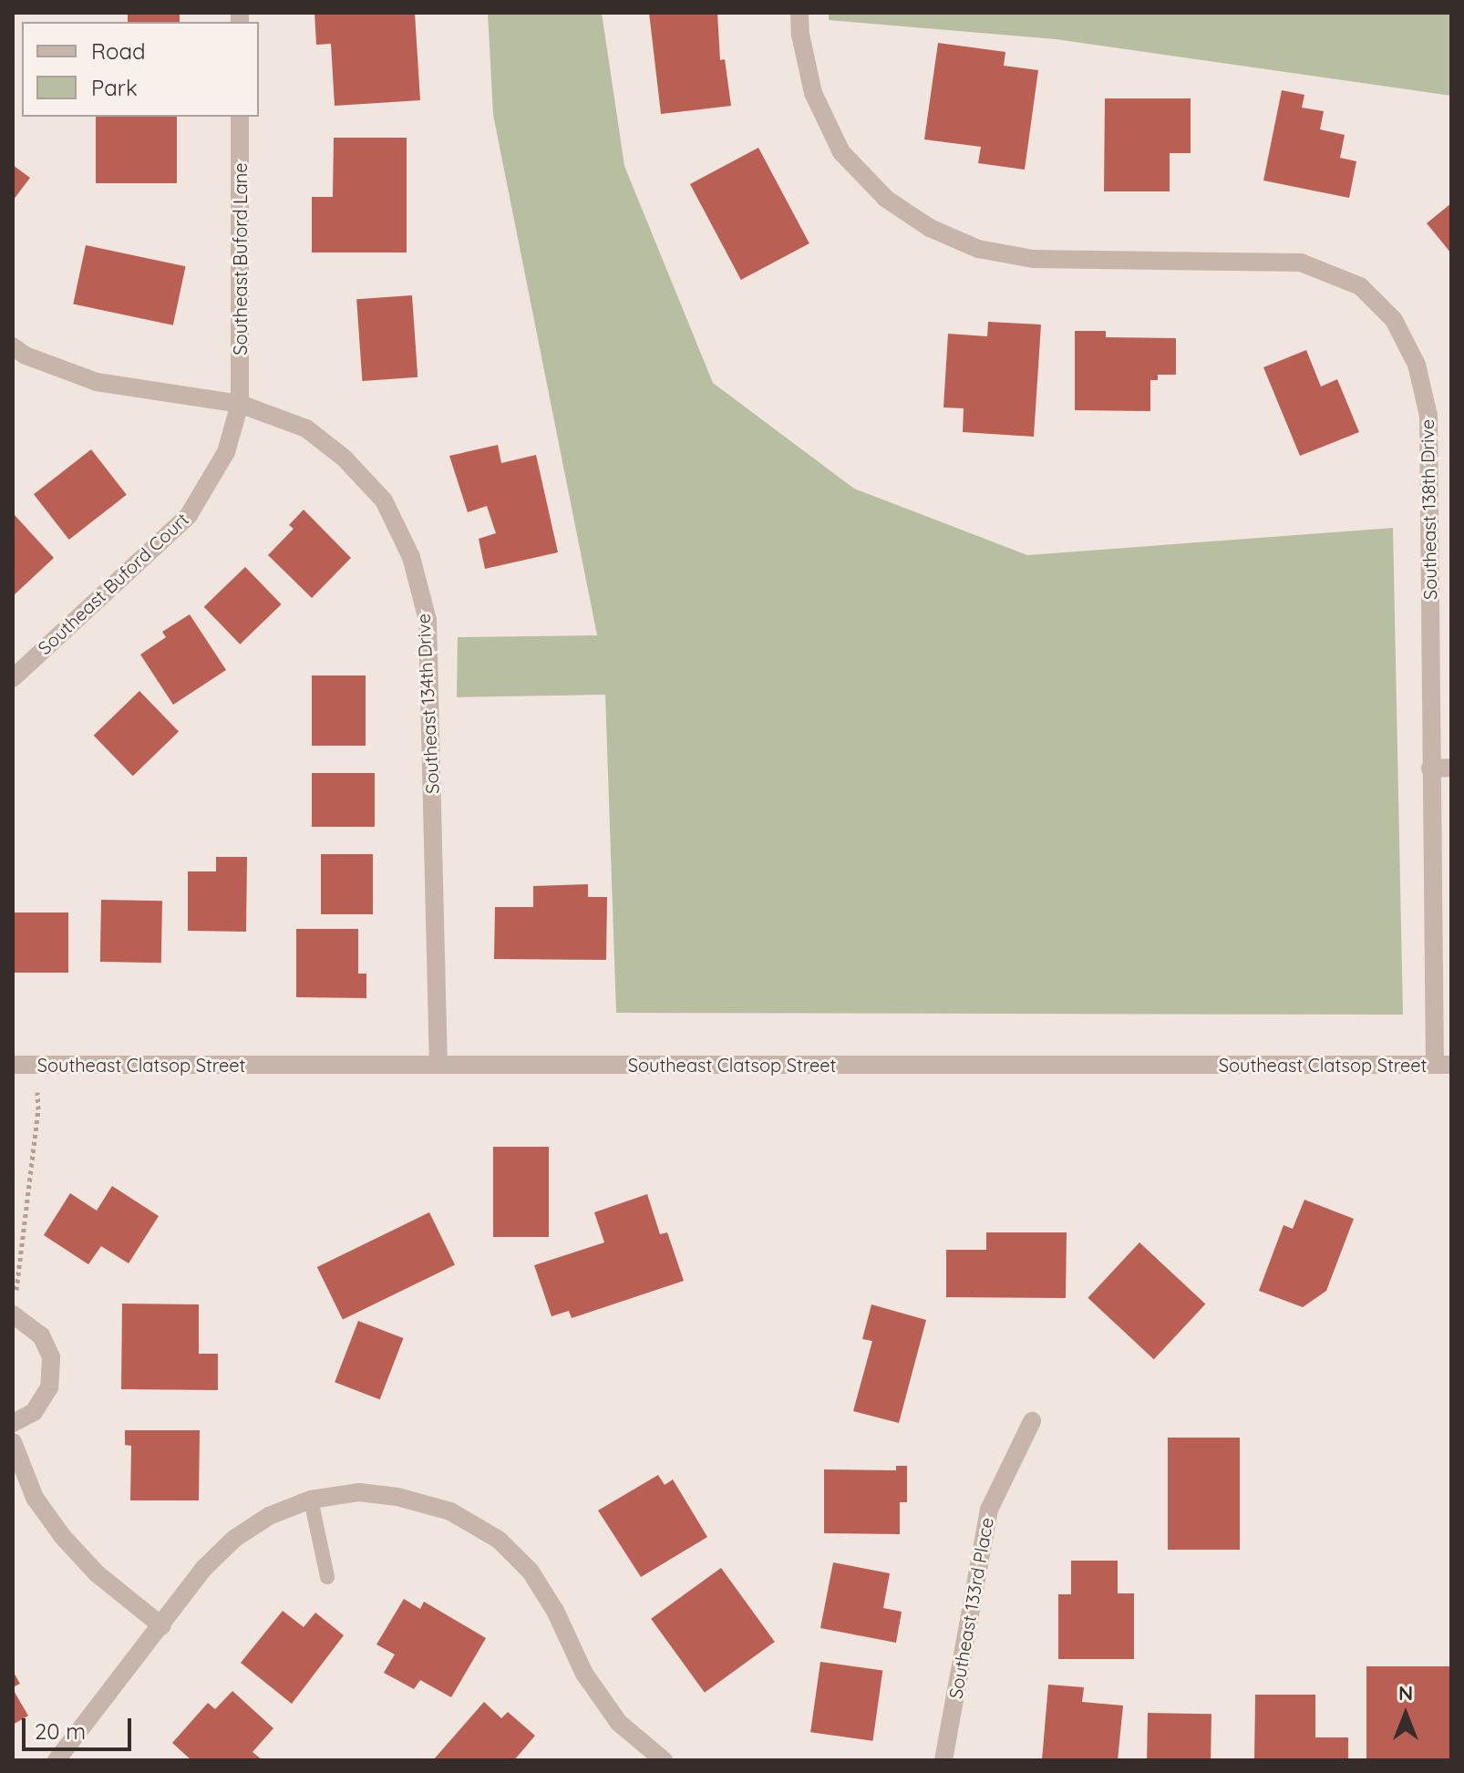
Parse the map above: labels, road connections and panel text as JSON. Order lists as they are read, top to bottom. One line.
{"streets":{"street":["Southeast Buford Lane","Southeast 138th Drive","Southeast Buford Court","Southeast 134th Drive","Southeast Clatsop Street","Southeast 133rd Place"]},"crossings":[["Southeast Buford Lane","Southeast Buford Court"],["Southeast Buford Lane","Southeast 134th Drive"],["Southeast 138th Drive","Southeast Clatsop Street"],["Southeast Buford Court","Southeast 134th Drive"],["Southeast 134th Drive","Southeast Clatsop Street"]],"legend":["Road","Park"],"scale_bar":"20 m","north":"top"}
